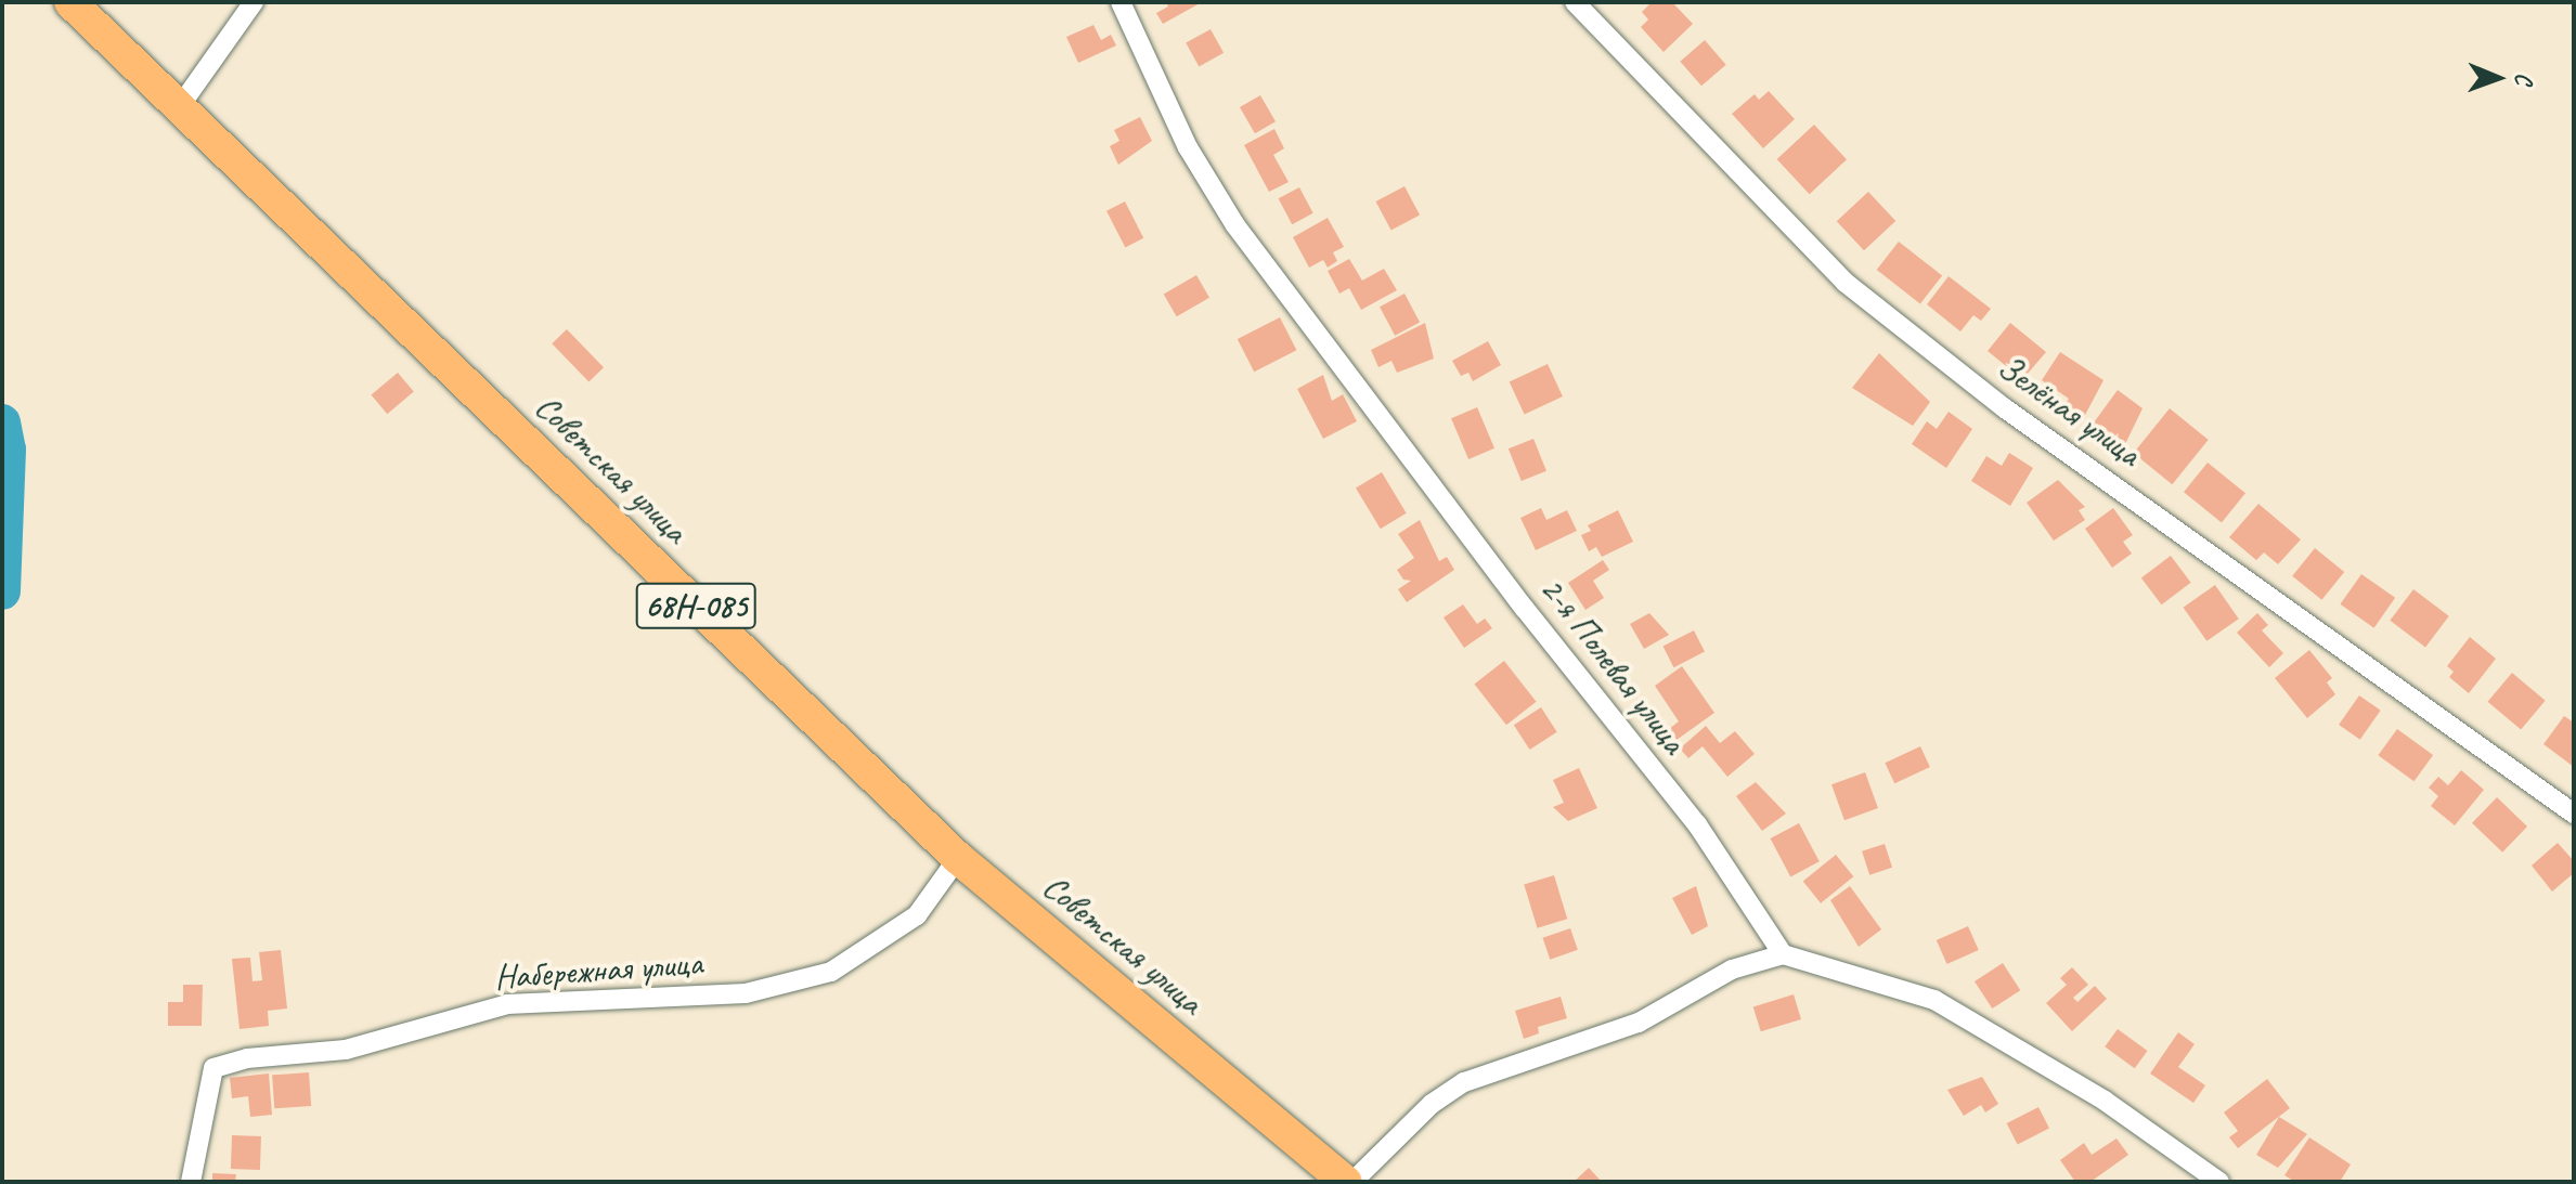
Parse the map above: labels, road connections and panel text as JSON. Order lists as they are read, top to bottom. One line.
{"streets":{"main road":["Советская улица","68Н-085"],"street":["Зелёная улица","2-я Полевая улица","Набережная улица"]},"crossings":[["Советская улица","Набережная улица"]],"north":"right"}
